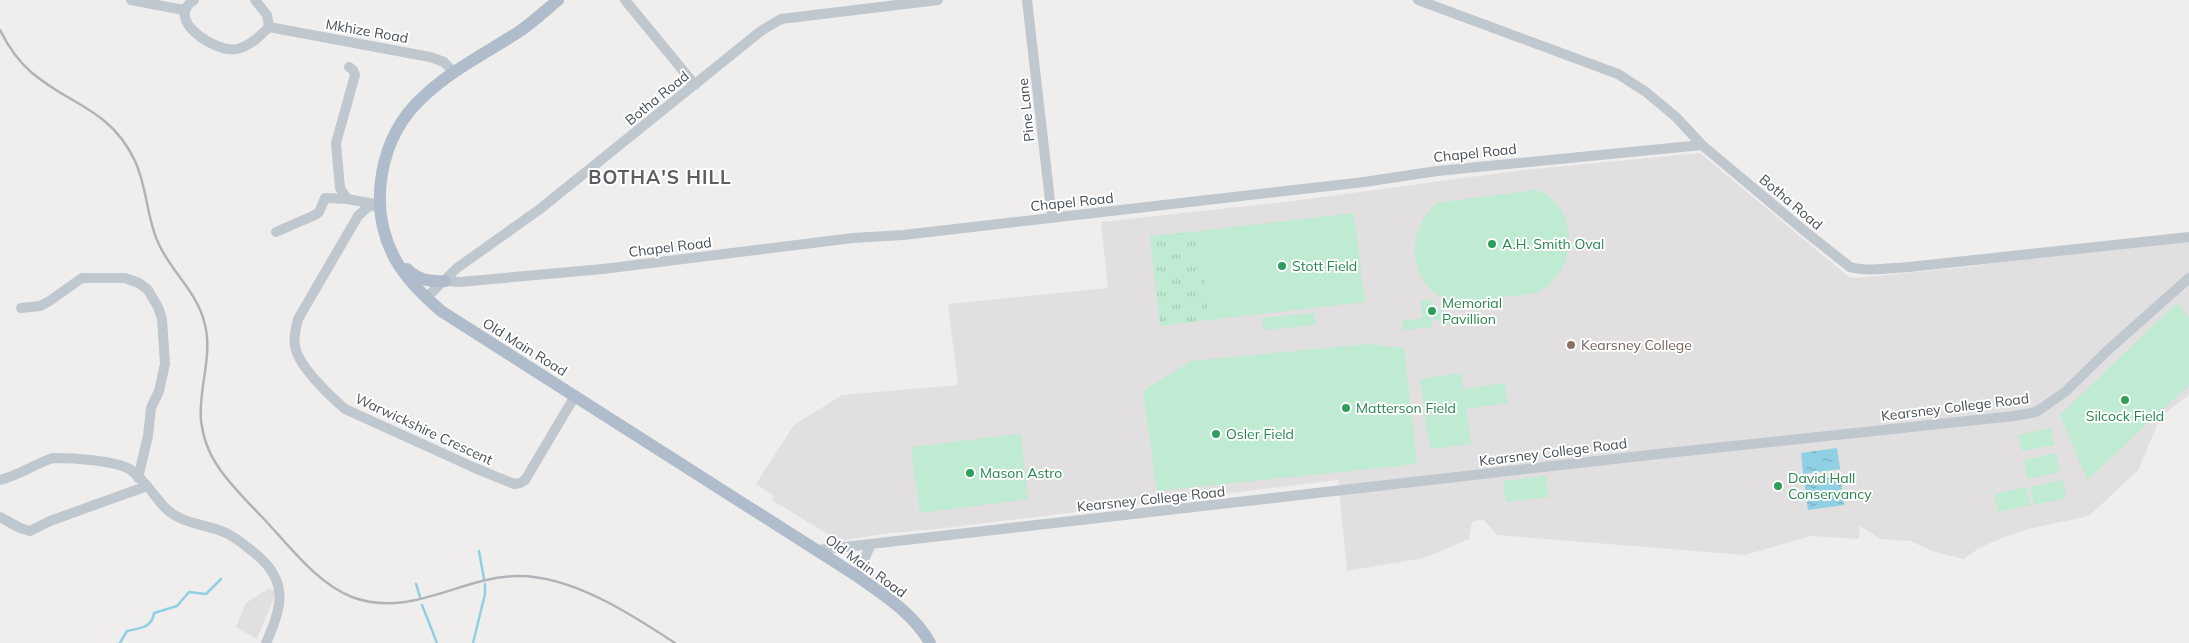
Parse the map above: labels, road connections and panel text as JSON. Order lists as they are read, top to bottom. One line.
{"streets":{"main road":["Old Main Road"],"street":["Mkhize Road","Botha Road","Pine Lane","Chapel Road","Kearsney College Road","Warwickshire Crescent"]},"crossings":[["Mkhize Road","Old Main Road"],["Botha Road","Chapel Road"],["Botha Road","Old Main Road"],["Pine Lane","Chapel Road"],["Old Main Road","Kearsney College Road"],["Old Main Road","Warwickshire Crescent"]],"districts":["BOTHA'S HILL"],"places":["A.H. Smith Oval","Stott Field","Memorial Pavillion","Kearsney College","Silcock Field","Matterson Field","Osler Field","Mason Astro","David Hall Conservancy"]}
